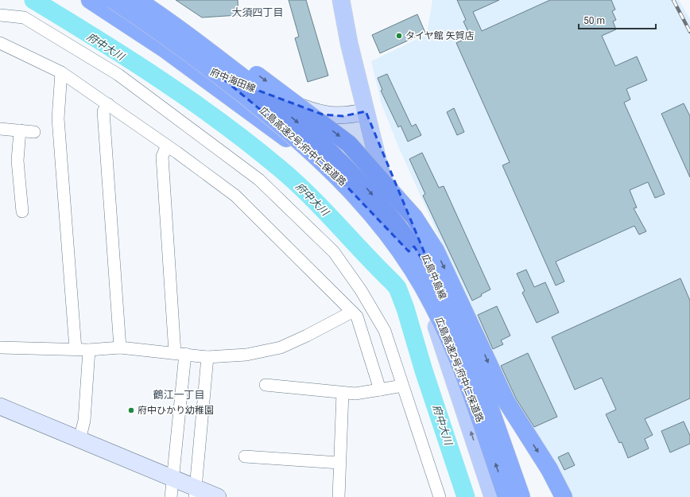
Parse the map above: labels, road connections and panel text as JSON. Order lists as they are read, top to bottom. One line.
{"streets":{"highway":["広島高速2号;府中仁保道路"],"main road":["府中海田線","広島中島線"]},"crossings":[["府中海田線","広島中島線"]],"districts":["大須四丁目","鶴江一丁目"],"water":["府中大川"],"places":["タイヤ館 矢賀店","府中ひかり幼稚園"],"scale_bar":"50 m"}
